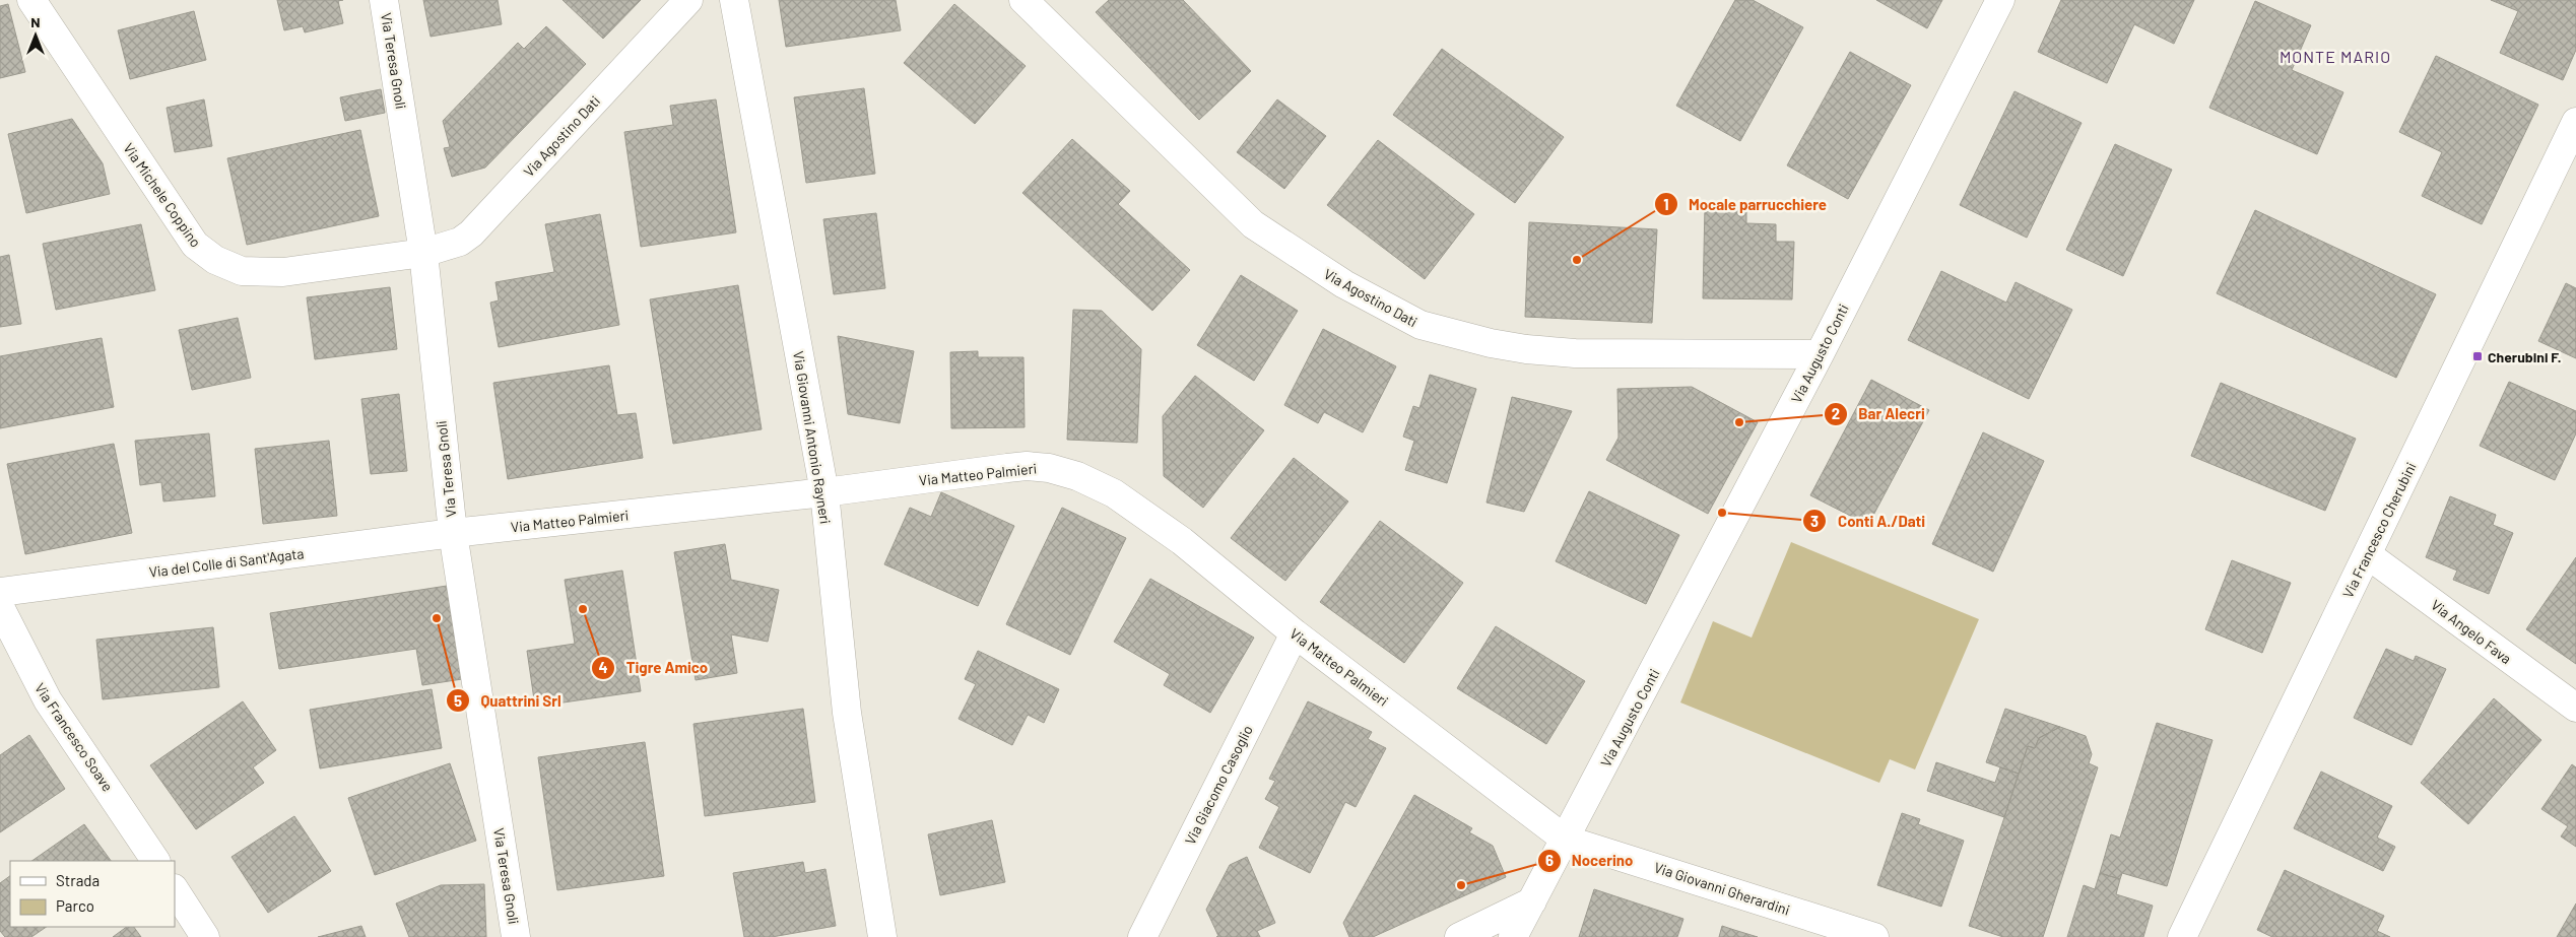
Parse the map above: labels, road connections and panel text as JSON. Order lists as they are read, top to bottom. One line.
{"streets":{"street":["Via Teresa Gnoli","Via Agostino Dati","Via Michele Coppino","Via Augusto Conti","Via Giovanni Antonio Rayneri","Via Matteo Palmieri","Via Francesco Cherubini","Via del Colle di Sant'Agata","Via Angelo Fava","Via Francesco Soave","Via Giacomo Casoglio","Via Giovanni Gherardini"]},"crossings":[["Via Teresa Gnoli","Via Agostino Dati"],["Via Teresa Gnoli","Via Michele Coppino"],["Via Teresa Gnoli","Via Matteo Palmieri"],["Via Teresa Gnoli","Via del Colle di Sant'Agata"],["Via Agostino Dati","Via Michele Coppino"],["Via Agostino Dati","Via Augusto Conti"],["Via Augusto Conti","Via Matteo Palmieri"],["Via Augusto Conti","Via Giovanni Gherardini"],["Via Giovanni Antonio Rayneri","Via Matteo Palmieri"],["Via Matteo Palmieri","Via del Colle di Sant'Agata"],["Via Matteo Palmieri","Via Giacomo Casoglio"],["Via Matteo Palmieri","Via Giovanni Gherardini"],["Via Francesco Cherubini","Via Angelo Fava"]],"districts":["MONTE MARIO"],"places":{"other":["Mocale parrucchiere","Bar Alecri","Conti A./Dati","Tigre Amico","Quattrini Srl","Nocerino"],"transit":["Cherubini F."]},"legend":["Strada","Parco"],"north":"top"}
